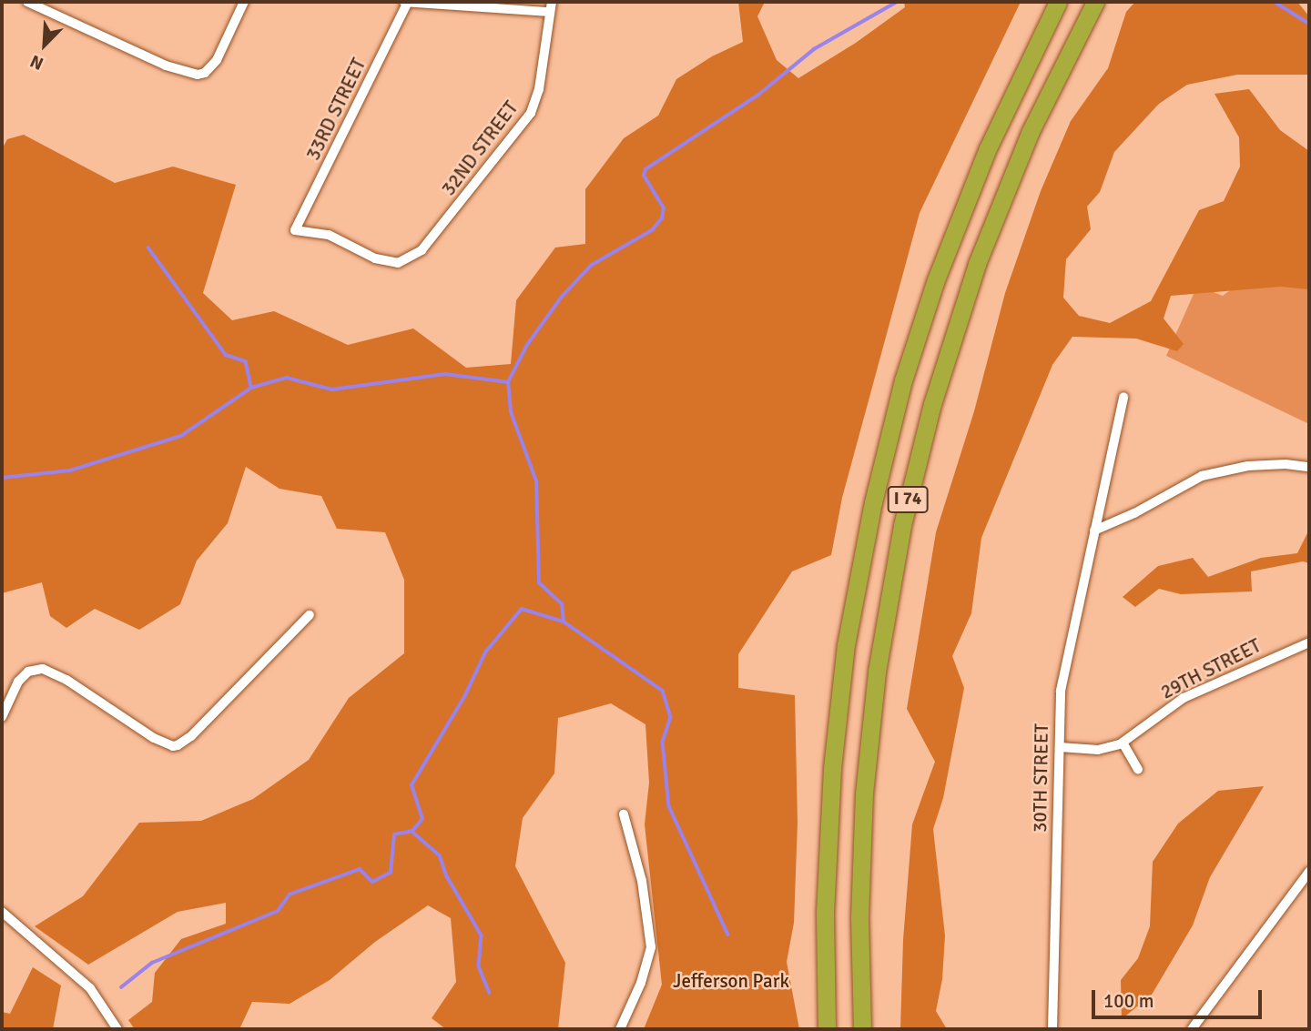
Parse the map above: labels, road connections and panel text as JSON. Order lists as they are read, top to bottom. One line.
{"streets":{"highway":["I 74"],"street":["33RD STREET","32ND STREET","29TH STREET","30TH STREET"]},"crossings":[["33RD STREET","32ND STREET"],["29TH STREET","30TH STREET"]],"parks":["Jefferson Park"],"scale_bar":"100 m","north":"bottom left"}
